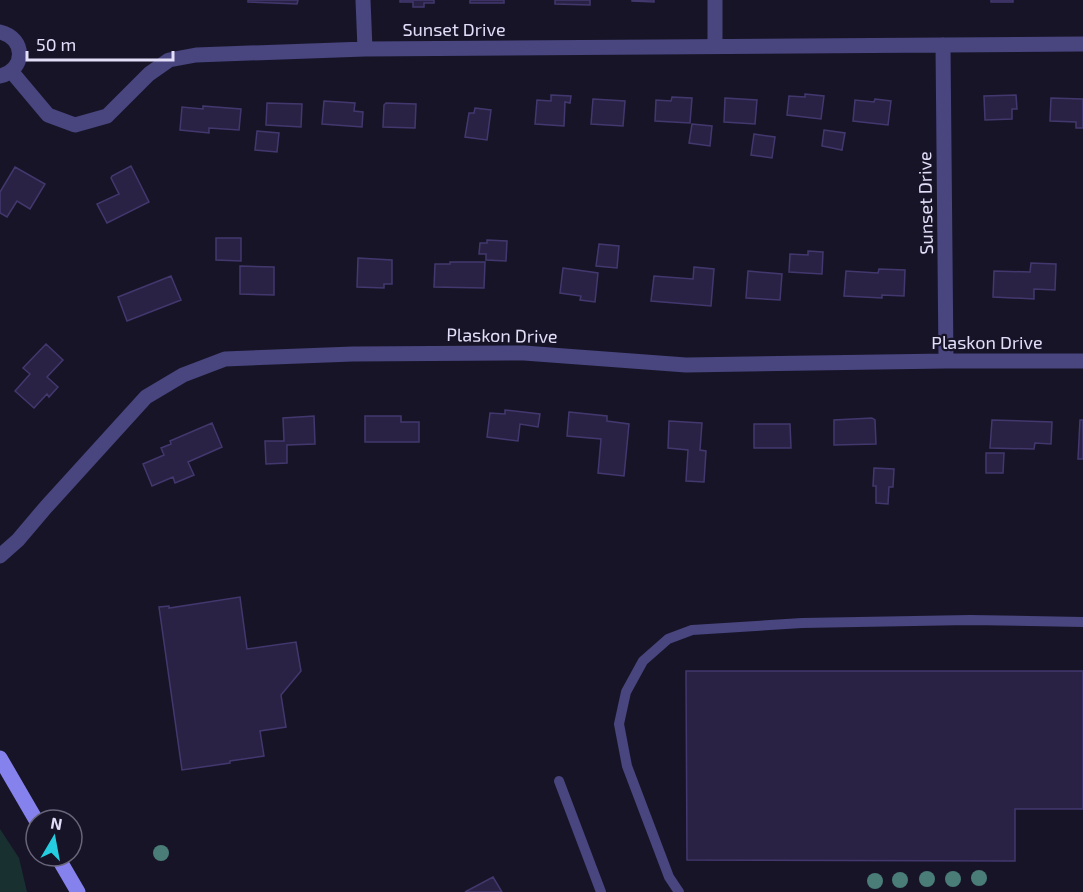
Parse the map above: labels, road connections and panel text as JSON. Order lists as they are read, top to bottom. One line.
{"streets":{"street":["Sunset Drive","Plaskon Drive"]},"crossings":[["Sunset Drive","Plaskon Drive"]],"scale_bar":"50 m","north":"top"}
